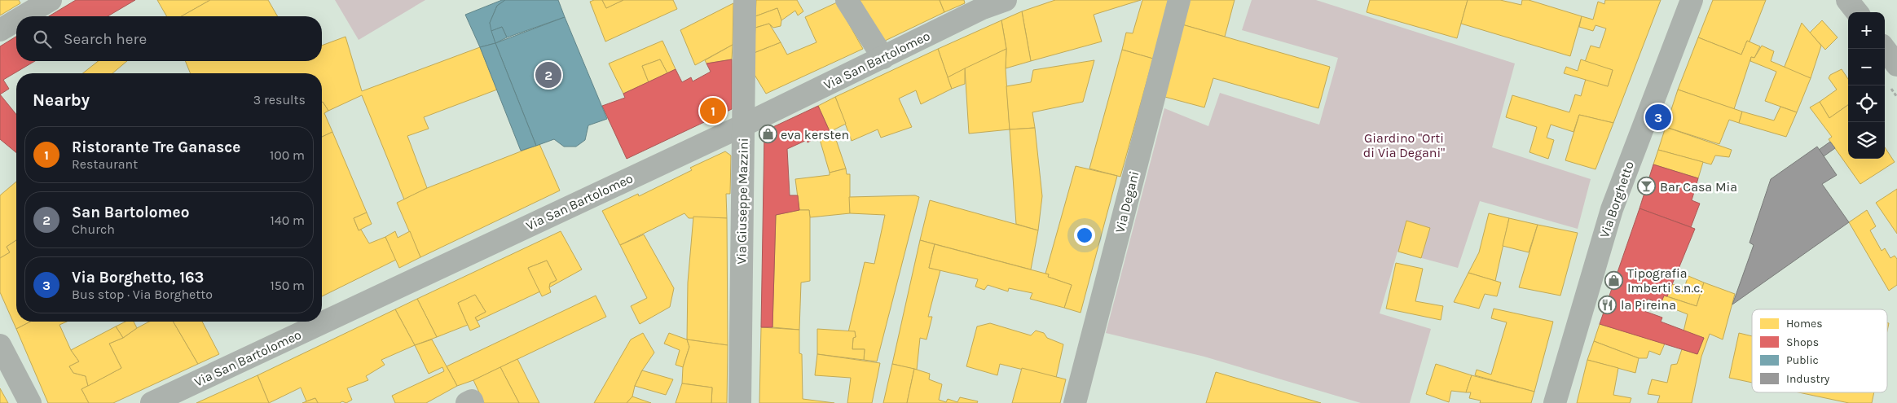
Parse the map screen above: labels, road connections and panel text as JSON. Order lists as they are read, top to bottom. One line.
{"streets":{"street":["Via San Bartolomeo","Via Borghetto","Via Giuseppe Mazzini","Via Degani"]},"crossings":[["Via San Bartolomeo","Via Giuseppe Mazzini"]],"parks":["Giardino \"Orti di Via Degani\""],"places":{"shop":["eva kersten","Tipografia Imberti s.n.c."],"bar":["Bar Casa Mia"],"restaurant":["la Pireina"]},"legend":["Homes","Shops","Public","Industry"],"page":{"map_buttons":["+","−"],"search":"Search here","pins":["2","1","3"],"heading":["Nearby","3 results"],"list":[{"mark":"1","name":"Ristorante Tre Ganasce","note":"Restaurant","value":"100 m"},{"mark":"2","name":"San Bartolomeo","note":"Church","value":"140 m"},{"mark":"3","name":"Via Borghetto, 163","note":"Bus stop · Via Borghetto","value":"150 m"}]}}
